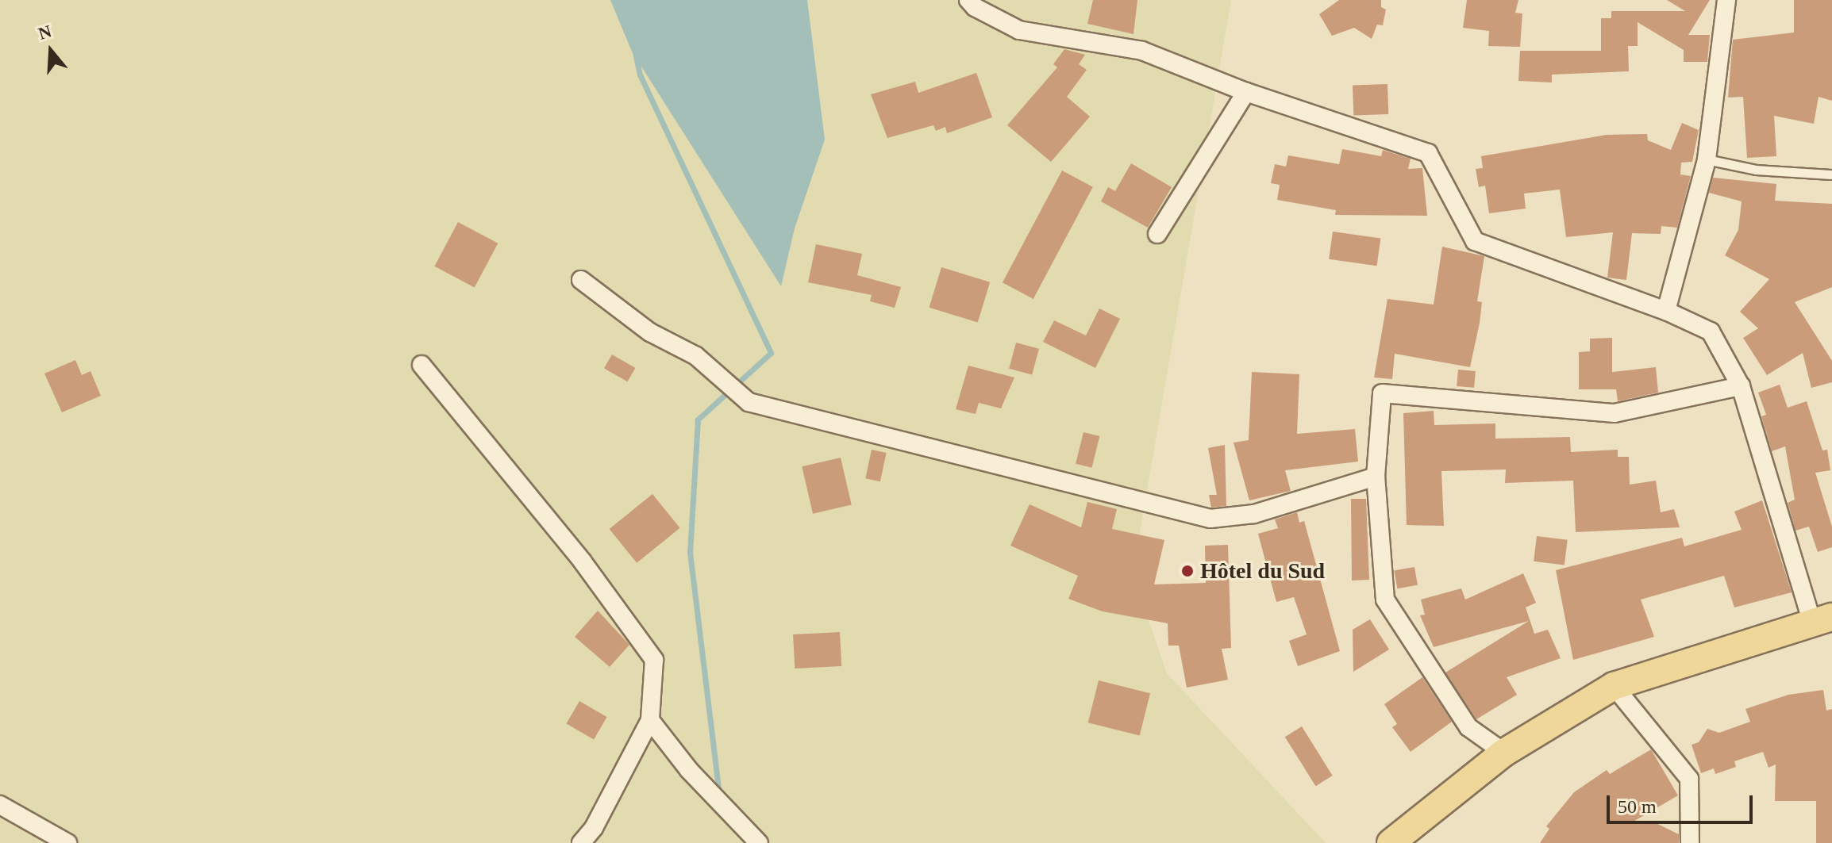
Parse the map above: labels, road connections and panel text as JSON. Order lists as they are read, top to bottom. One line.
{"places":["Hôtel du Sud"],"scale_bar":"50 m","north":"top"}
